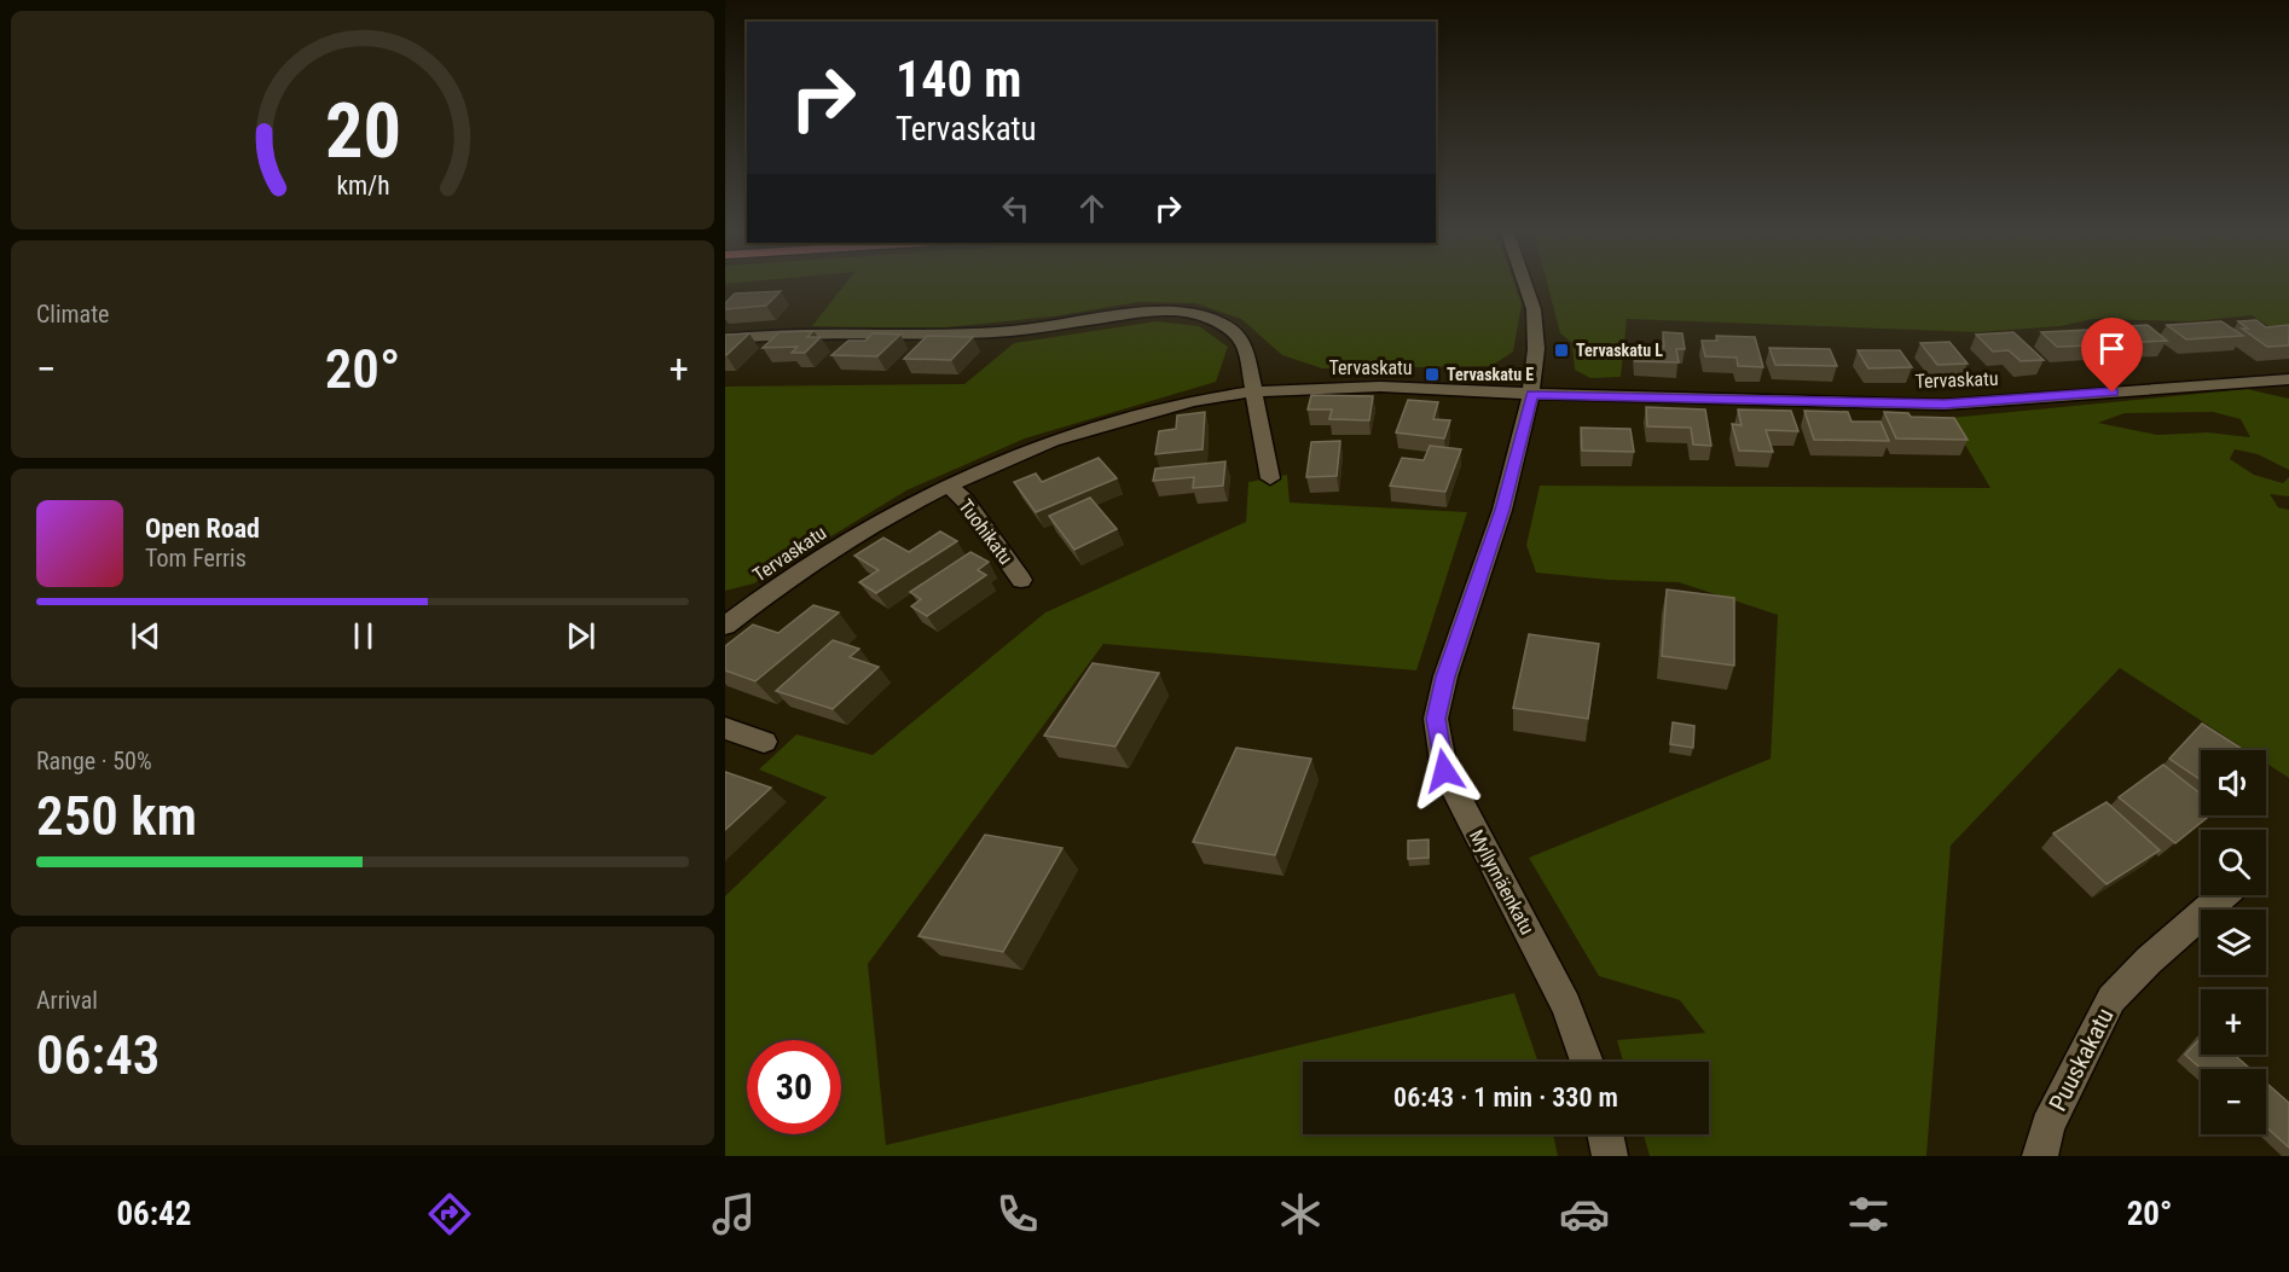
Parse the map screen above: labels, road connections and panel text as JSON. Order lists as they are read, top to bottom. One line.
{"streets":{"street":["Tervaskatu","Tuohikatu","Myllymäenkatu","Puuskakatu"]},"crossings":[["Tervaskatu","Tuohikatu"],["Tervaskatu","Myllymäenkatu"]],"places":{"transit":["Tervaskatu L","Tervaskatu E"]},"page":{"turn":["140 m","Tervaskatu"],"tile":["Climate",["Range · 50%","250 km"],["Arrival","06:43"]],"heat":["−","20°","+"],"song":["Open Road","Tom Ferris"],"map_buttons":["+","−"],"limit":"30","trip":"06:43 · 1 min · 330 m","tabs":["06:42","20°"],"gauge":["20","km/h"]}}
